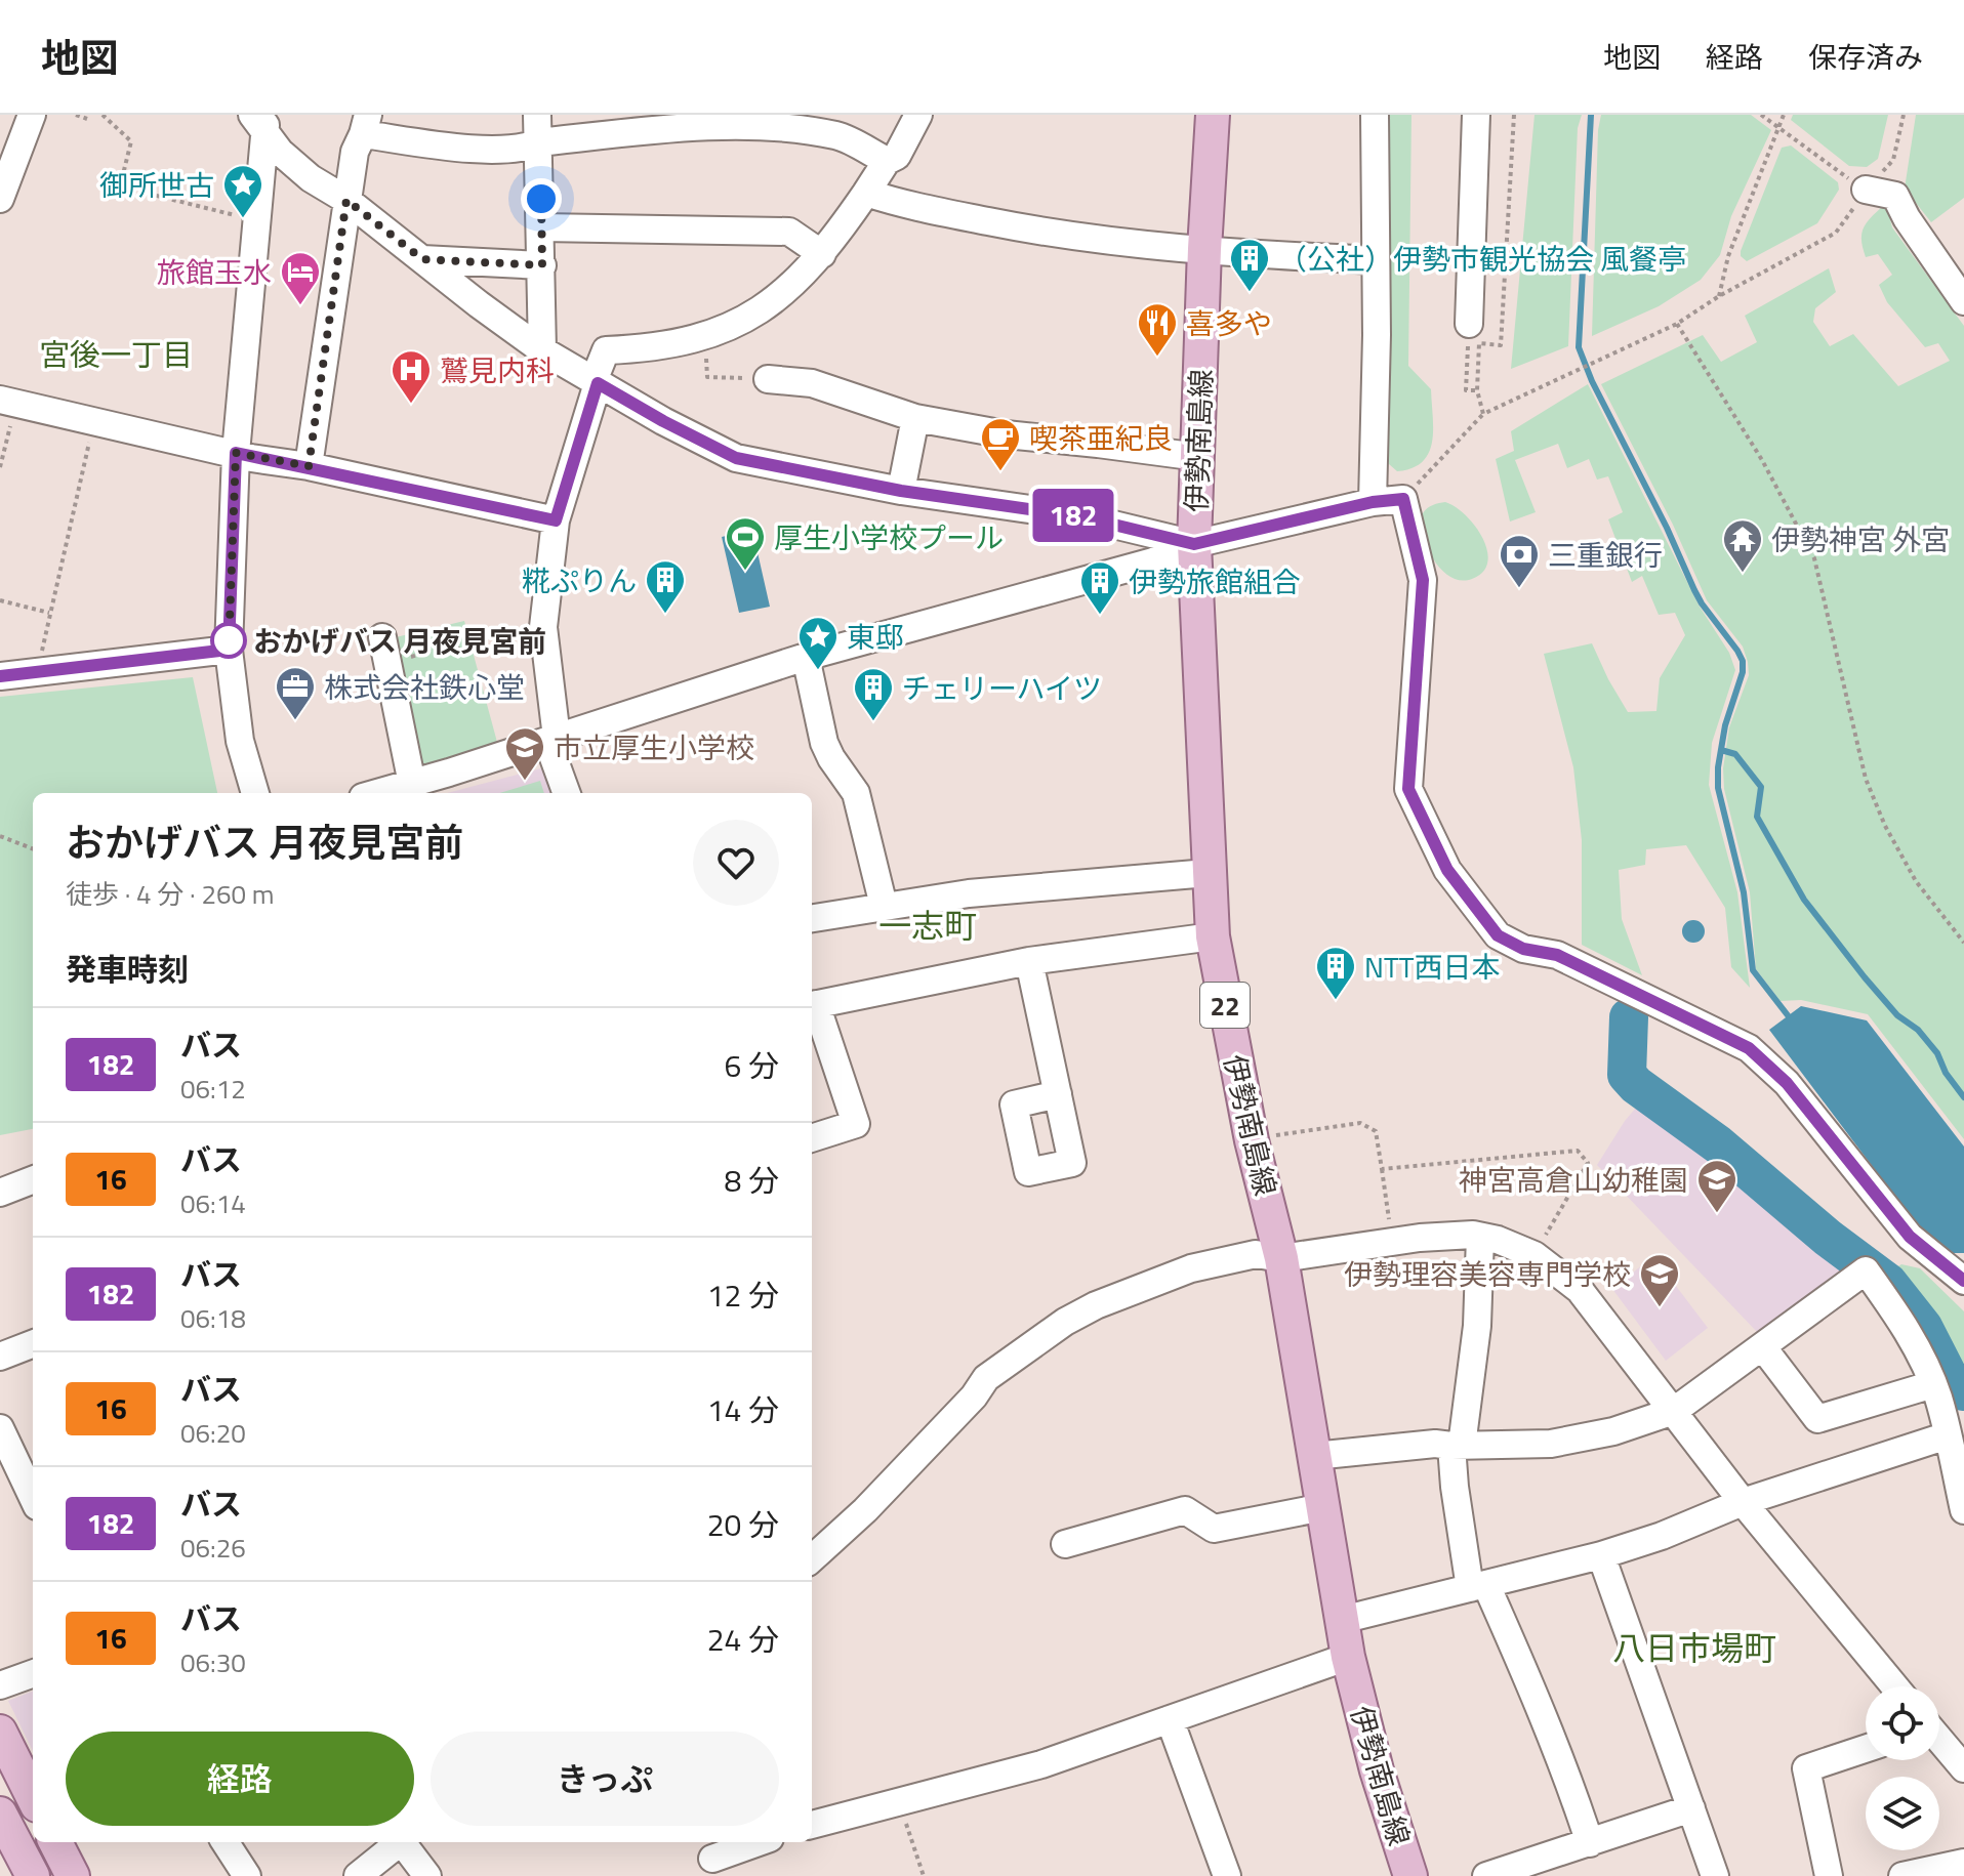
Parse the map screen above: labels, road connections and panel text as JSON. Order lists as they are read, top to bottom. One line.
{"streets":{"main road":["伊勢南島線","22"]},"districts":["宮後一丁目","一志町","八日市場町"],"places":{"place":["御所世古","東邸"],"building":["（公社）伊勢市観光協会 風餐亭","糀ぷりん","伊勢旅館組合","チェリーハイツ","NTT西日本"],"hotel":["旅館玉水"],"restaurant":["喜多や"],"hospital":["鷲見内科"],"cafe":["喫茶亜紀良"],"sports":["厚生小学校プール"],"temple":["伊勢神宮 外宮"],"bank":["三重銀行"],"other":["おかげバス 月夜見宮前"],"office":["株式会社鉄心堂"],"school or university":["市立厚生小学校","神宮高倉山幼稚園","伊勢理容美容専門学校"]},"lines":["bus line 182"],"page":{"header":"地図","nav":["地図","経路","保存済み"],"on_map":"182","heading":[["おかげバス 月夜見宮前","徒歩 · 4 分 · 260 m"],"発車時刻"],"list":[{"mark":"182","name":"バス","note":"06:12","value":"6 分"},{"mark":"16","name":"バス","note":"06:14","value":"8 分"},{"mark":"182","name":"バス","note":"06:18","value":"12 分"},{"mark":"16","name":"バス","note":"06:20","value":"14 分"},{"mark":"182","name":"バス","note":"06:26","value":"20 分"},{"mark":"16","name":"バス","note":"06:30","value":"24 分"}],"buttons":["経路","きっぷ"]}}
